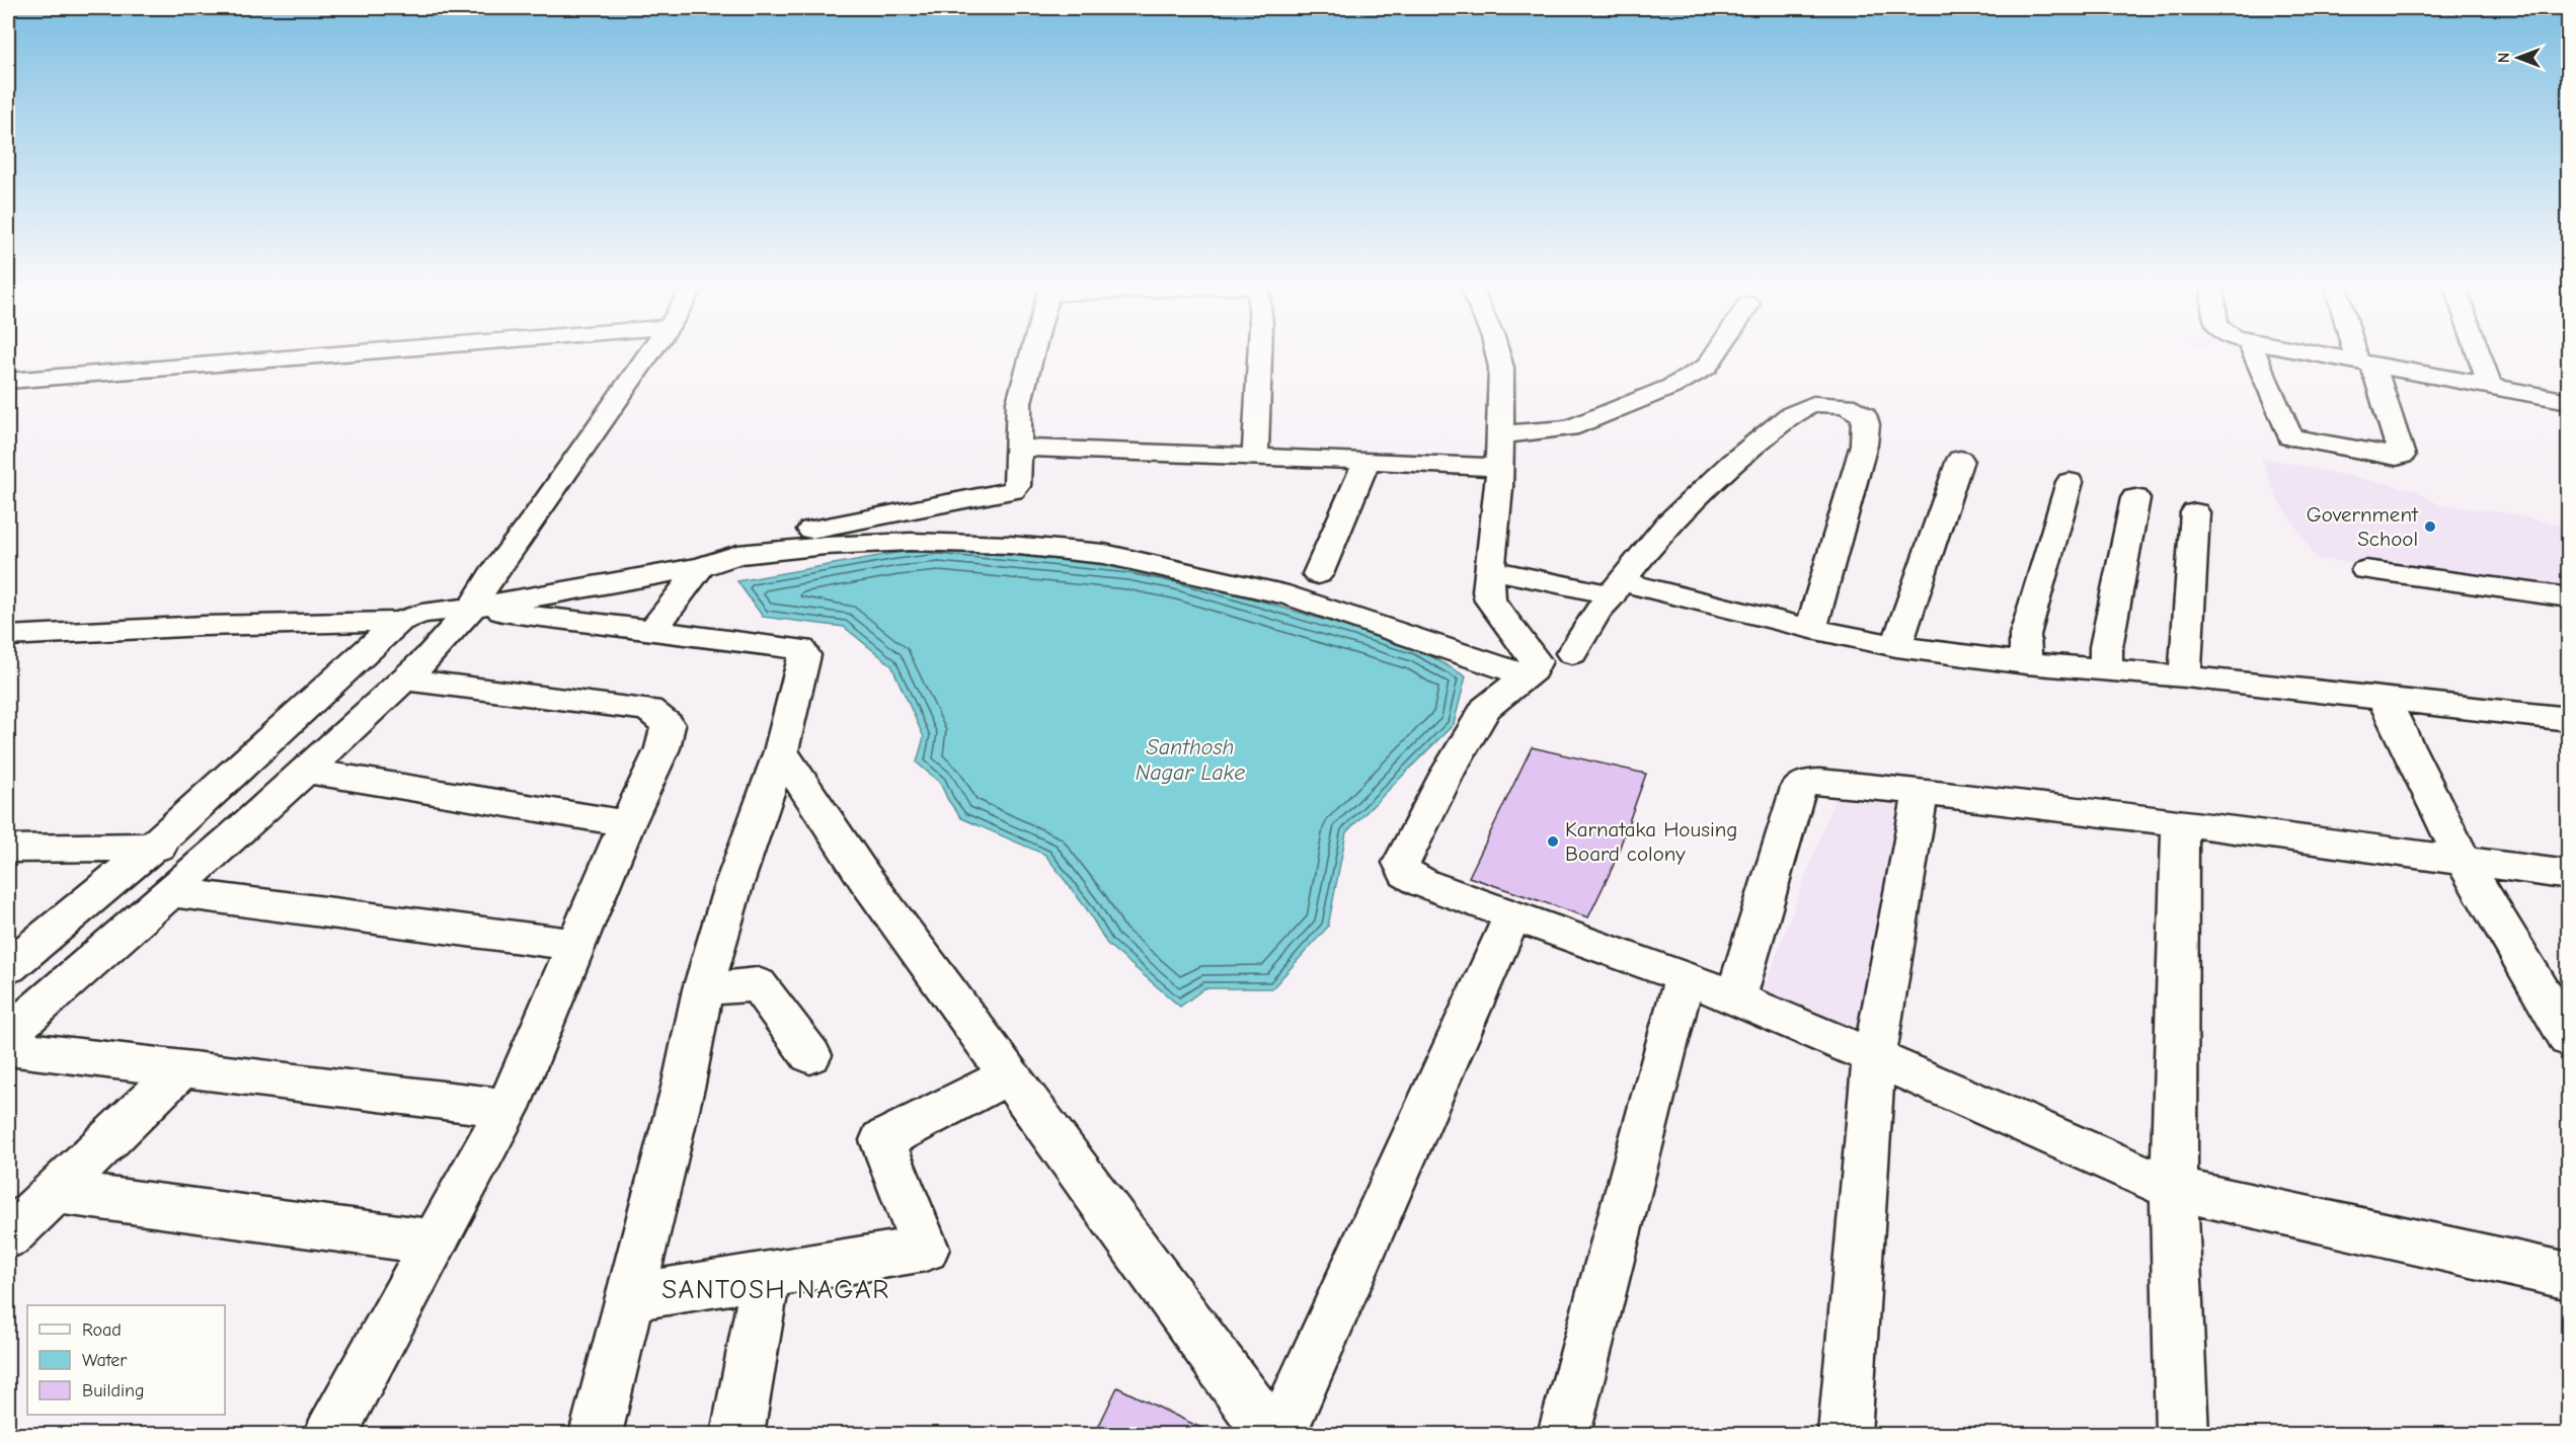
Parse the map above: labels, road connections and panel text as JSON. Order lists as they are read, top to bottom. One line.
{"districts":["SANTOSH NAGAR"],"water":["Santhosh Nagar Lake"],"places":["Government School","Karnataka Housing Board colony"],"legend":["Road","Water","Building"],"north":"left"}
